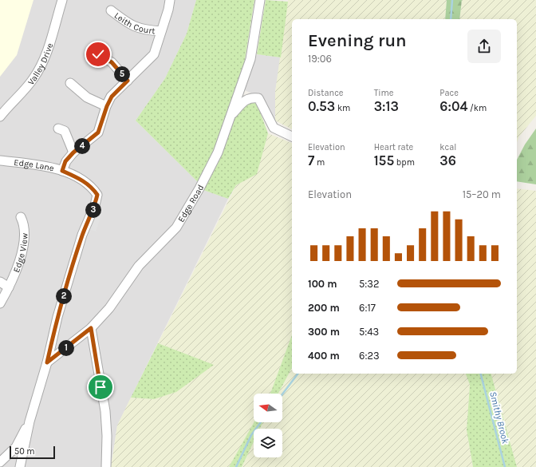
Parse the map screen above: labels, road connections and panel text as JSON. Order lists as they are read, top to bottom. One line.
{"streets":{"street":["Leith Court","Valley Drive","Edge Lane","Edge Road","Edge View"]},"crossings":[["Leith Court","Edge Lane"],["Edge Lane","Edge Road"]],"water":["Smithy Brook"],"scale_bar":"50 m","north":"left","page":{"heading":["Evening run","19:06"],"pins":["5","4","3","2","1"],"stats":[["Distance","0.53 km"],["Time","3:13"],["Pace","6:04 /km"],["Elevation","7 m"],["Heart rate","155 bpm"],["kcal","36"]],"chart":["Elevation","15–20 m"],"list":[{"name":"100 m","note":"5:32"},{"name":"200 m","note":"6:17"},{"name":"300 m","note":"5:43"},{"name":"400 m","note":"6:23"}],"scale":"50 m"}}
